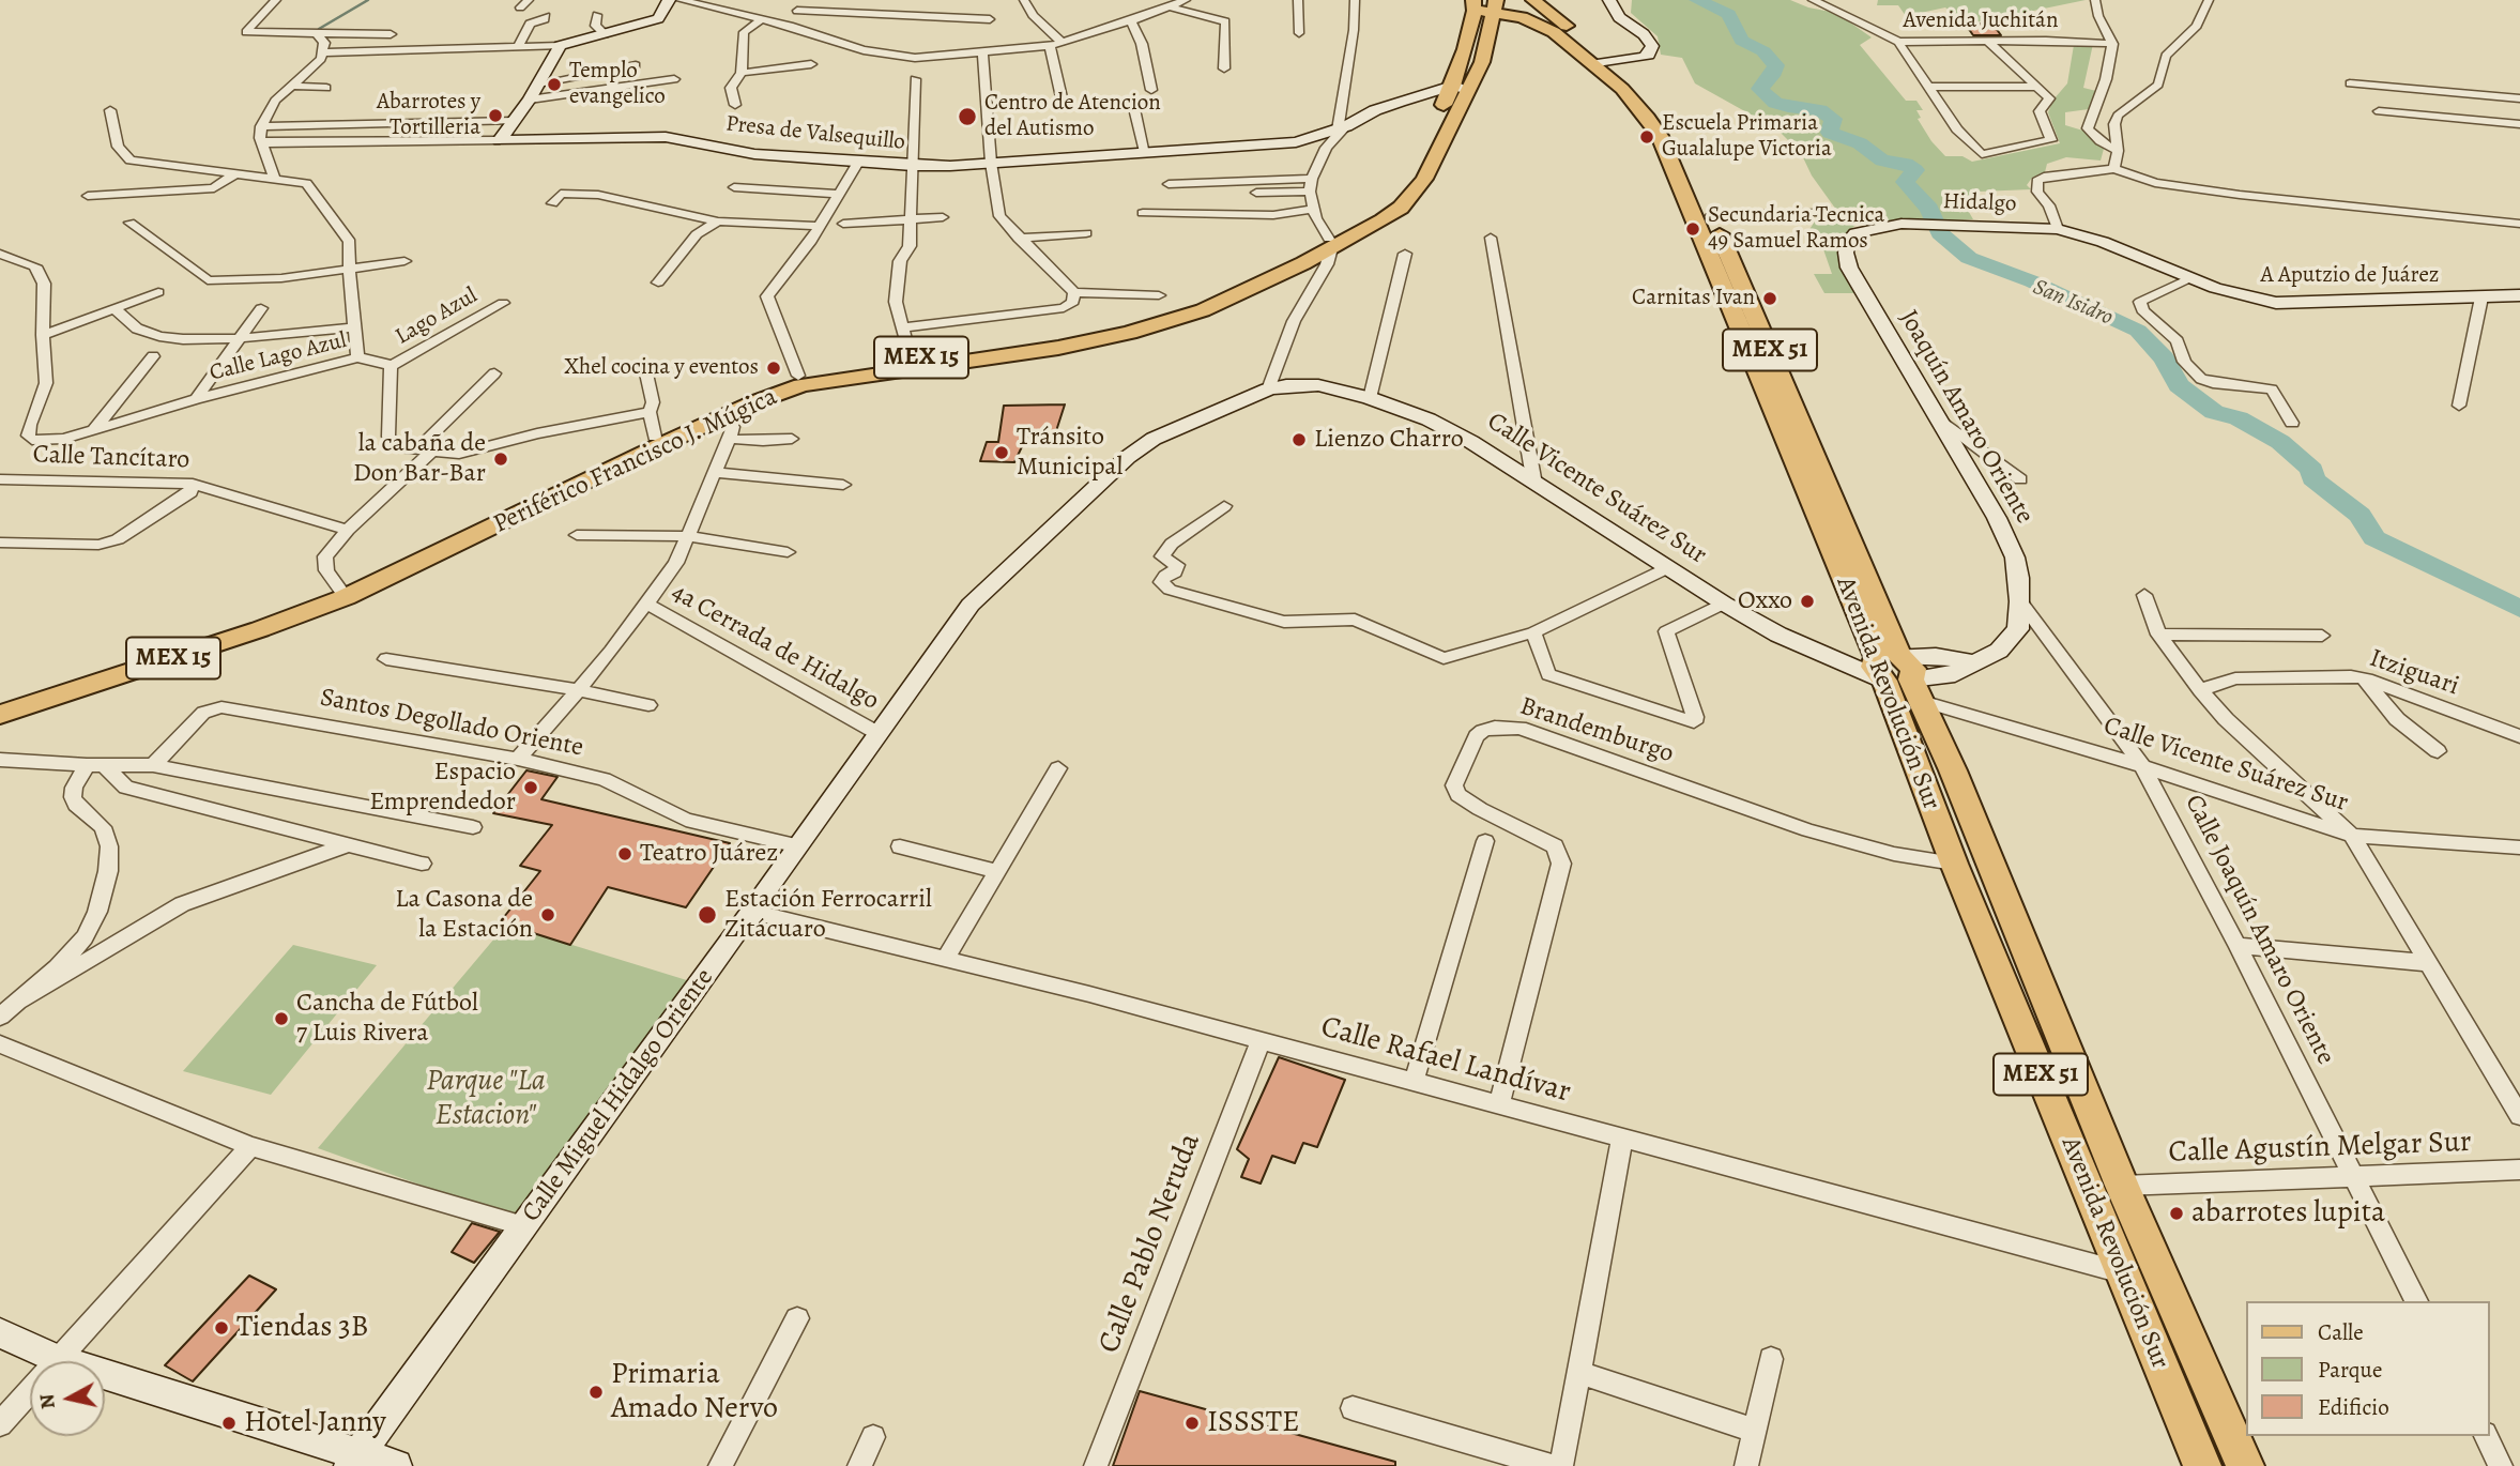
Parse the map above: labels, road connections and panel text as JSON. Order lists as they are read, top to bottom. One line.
{"streets":{"main road":["MEX 51","MEX 15","Periférico Francisco J. Múgica","Avenida Revolución Sur"],"street":["Avenida Juchitán","Presa de Valsequillo","Hidalgo","A Aputzio de Juárez","Lago Azul","Calle Lago Azul","Joaquín Amaro Oriente","Calle Tancítaro","Calle Vicente Suárez Sur","4a Cerrada de Hidalgo","Itziguari","Santos Degollado Oriente","Brandemburgo","Calle Joaquín Amaro Oriente","Calle Rafael Landívar","Calle Miguel Hidalgo Oriente","Calle Agustín Melgar Sur","Calle Pablo Neruda"]},"crossings":[["Presa de Valsequillo","Periférico Francisco J. Múgica"],["Hidalgo","A Aputzio de Juárez"],["Hidalgo","Joaquín Amaro Oriente"],["Lago Azul","Calle Lago Azul"],["Joaquín Amaro Oriente","Calle Vicente Suárez Sur"],["Joaquín Amaro Oriente","Avenida Revolución Sur"],["Joaquín Amaro Oriente","Calle Joaquín Amaro Oriente"],["Periférico Francisco J. Múgica","Avenida Revolución Sur"],["Calle Vicente Suárez Sur","Avenida Revolución Sur"],["Calle Vicente Suárez Sur","Calle Joaquín Amaro Oriente"],["Calle Vicente Suárez Sur","Calle Miguel Hidalgo Oriente"],["4a Cerrada de Hidalgo","Calle Miguel Hidalgo Oriente"],["Avenida Revolución Sur","Brandemburgo"],["Avenida Revolución Sur","Calle Rafael Landívar"],["Avenida Revolución Sur","Calle Agustín Melgar Sur"],["Santos Degollado Oriente","Calle Miguel Hidalgo Oriente"],["Brandemburgo","Calle Rafael Landívar"],["Calle Joaquín Amaro Oriente","Calle Agustín Melgar Sur"],["Calle Rafael Landívar","Calle Miguel Hidalgo Oriente"],["Calle Rafael Landívar","Calle Pablo Neruda"]],"water":["San Isidro"],"parks":["Parque \"La Estacion\""],"places":["Templo evangelico","Abarrotes y Tortilleria","Centro de Atencion del Autismo","Escuela Primaria Gualalupe Victoria","Secundaria Tecnica 49 Samuel Ramos","Carnitas Ivan","Xhel cocina y eventos","Lienzo Charro","Tránsito Municipal","la cabaña de Don Bar-Bar","Oxxo","Espacio Emprendedor","Teatro Juárez","La Casona de la Estación","Estación Ferrocarril Zitácuaro","Cancha de Fútbol 7 Luis Rivera","abarrotes lupita","Tiendas 3B","Primaria Amado Nervo","Hotel Janny","ISSSTE"],"legend":["Calle","Parque","Edificio"],"north":"left"}
